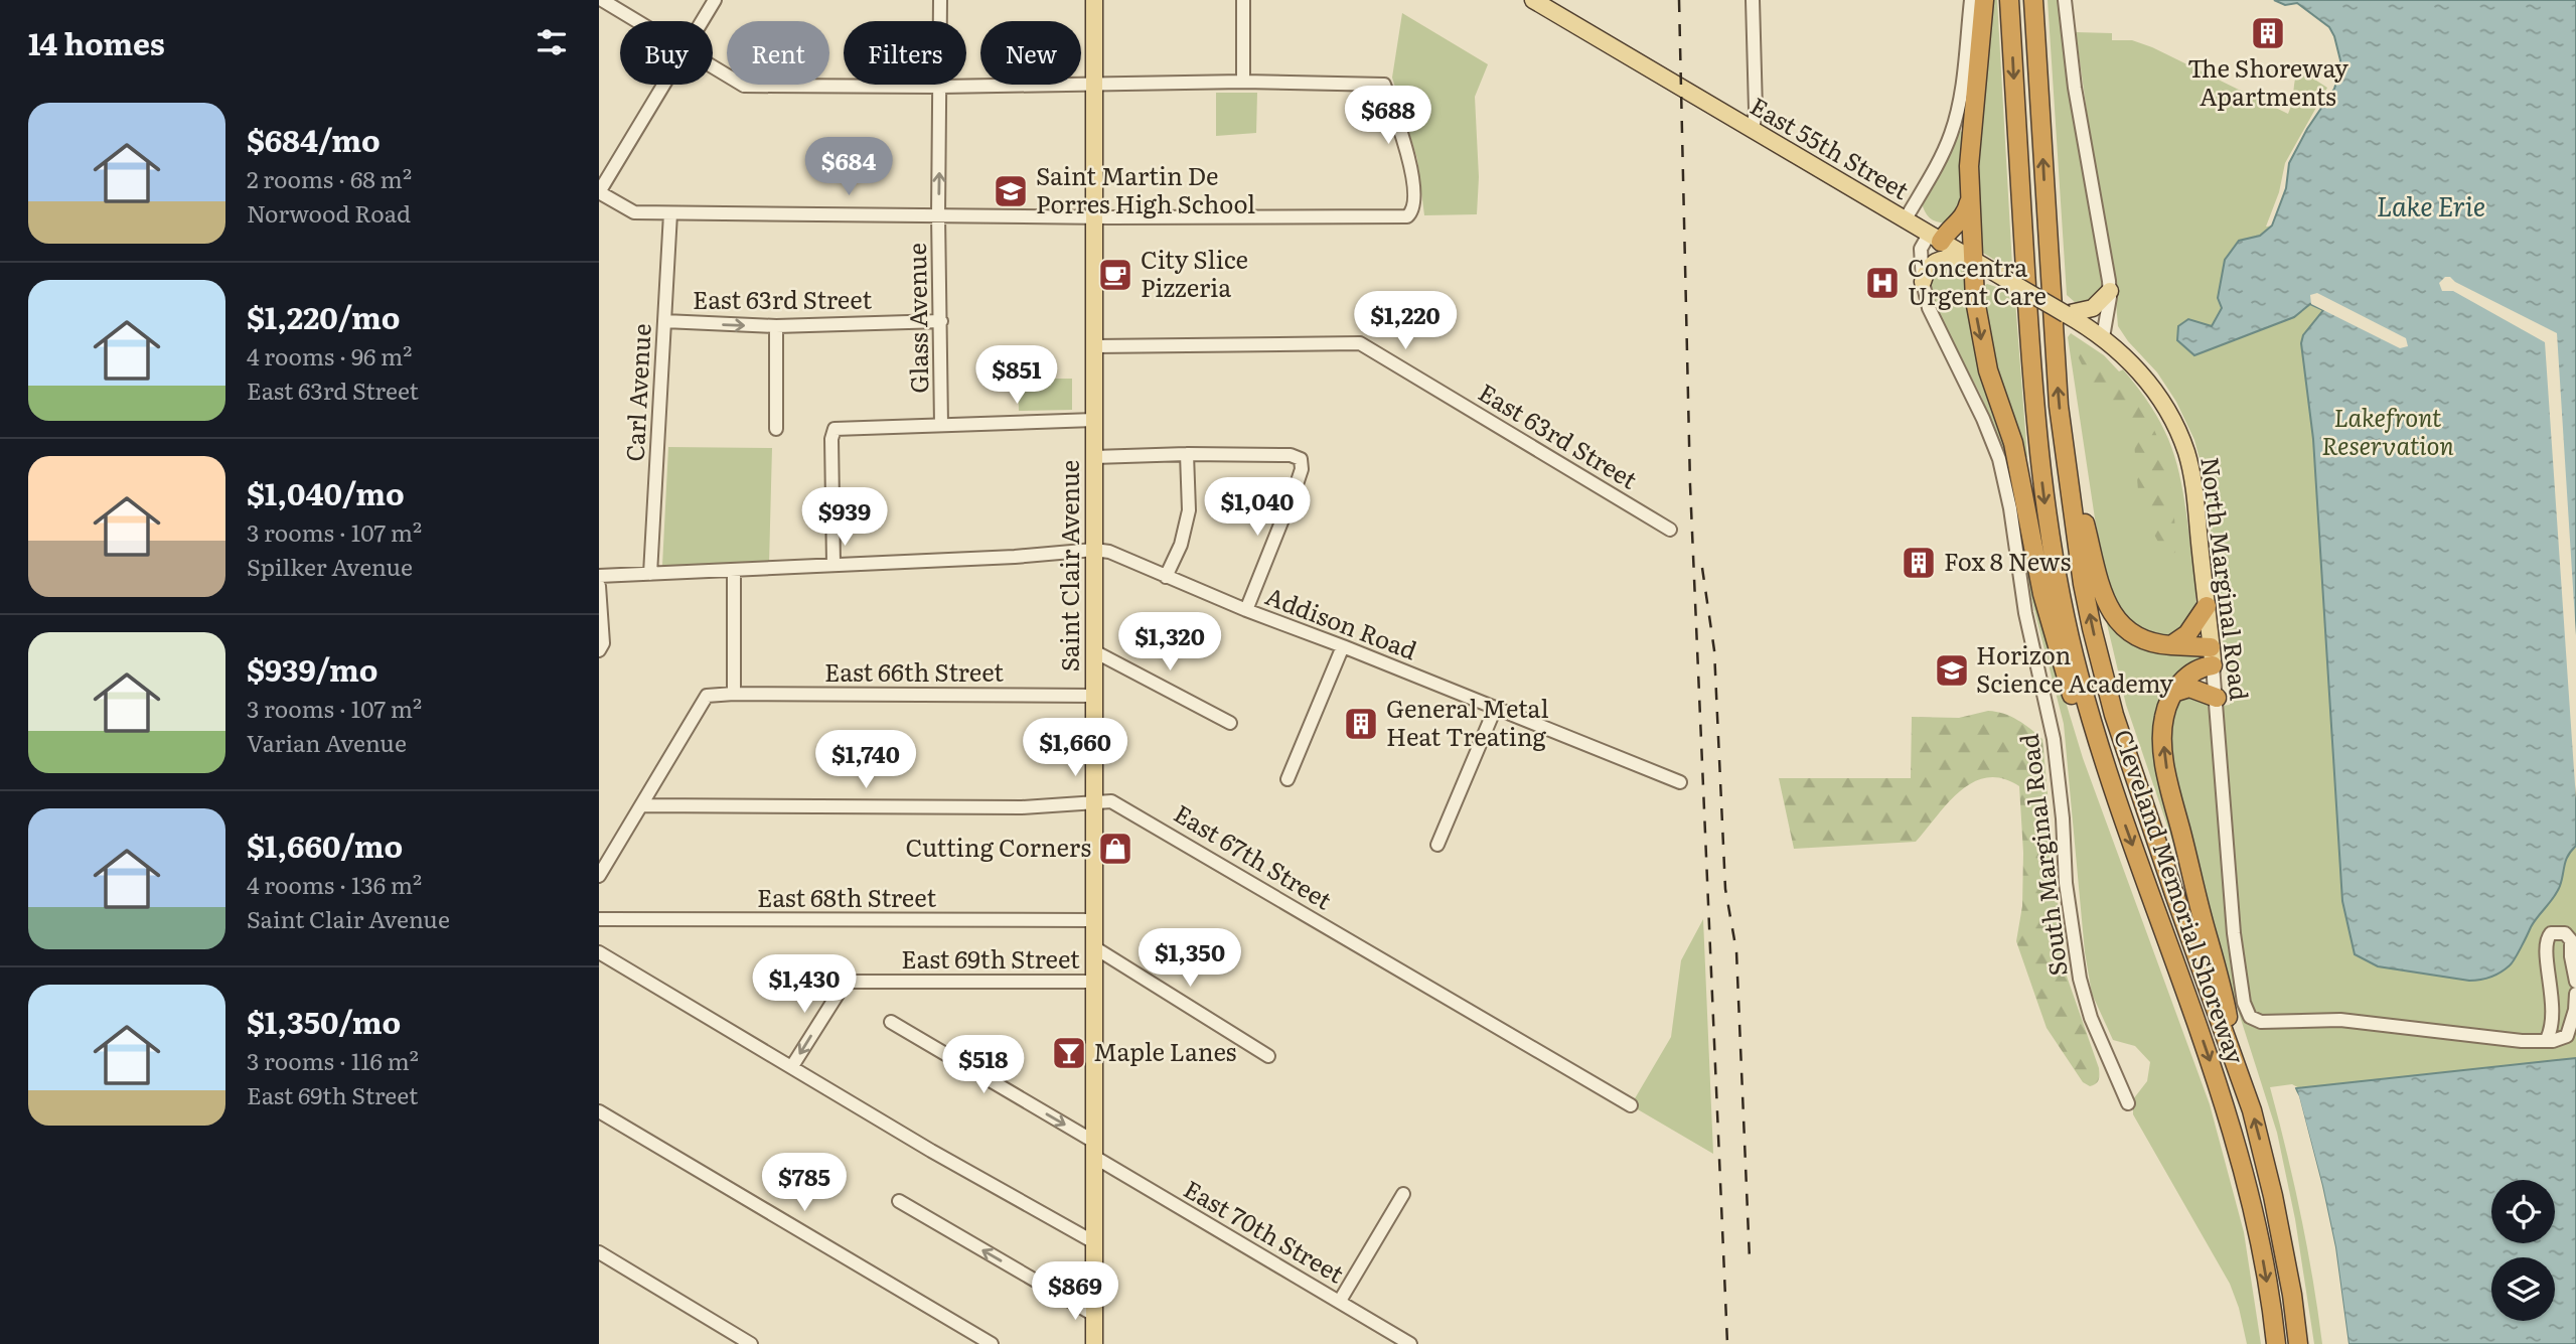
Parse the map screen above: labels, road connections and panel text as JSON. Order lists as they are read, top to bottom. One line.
{"streets":{"highway":["Cleveland Memorial Shoreway"],"main road":["East 55th Street","Saint Clair Avenue","North Marginal Road"],"street":["East 63rd Street","Glass Avenue","Carl Avenue","Addison Road","East 66th Street","South Marginal Road","East 67th Street","East 68th Street","East 69th Street","East 70th Street"]},"crossings":[["East 55th Street","North Marginal Road"],["East 55th Street","South Marginal Road"],["East 63rd Street","Glass Avenue"],["East 63rd Street","Carl Avenue"],["East 63rd Street","Saint Clair Avenue"],["Carl Avenue","Addison Road"],["Saint Clair Avenue","Addison Road"],["Saint Clair Avenue","East 66th Street"],["Saint Clair Avenue","East 67th Street"],["Saint Clair Avenue","East 68th Street"],["Saint Clair Avenue","East 69th Street"],["Saint Clair Avenue","East 70th Street"],["East 66th Street","East 67th Street"]],"one_way":["East 69th Street"],"water":["Lake Erie"],"parks":["Lakefront Reservation"],"places":{"building":["The Shoreway Apartments","Fox 8 News","General Metal Heat Treating"],"school or university":["Saint Martin De Porres High School","Horizon Science Academy"],"cafe":["City Slice Pizzeria"],"hospital":["Concentra Urgent Care"],"shop":["Cutting Corners"],"bar":["Maple Lanes"]},"page":{"heading":"14 homes","chip":["Buy","Rent","Filters","New"],"list":[{"name":"$684/mo","note":"2 rooms · 68 m² · Norwood Road"},{"name":"$1,220/mo","note":"4 rooms · 96 m² · East 63rd Street"},{"name":"$1,040/mo","note":"3 rooms · 107 m² · Spilker Avenue"},{"name":"$939/mo","note":"3 rooms · 107 m² · Varian Avenue"},{"name":"$1,660/mo","note":"4 rooms · 136 m² · Saint Clair Avenue"},{"name":"$1,350/mo","note":"3 rooms · 116 m² · East 69th Street"}],"price":["$688","$684","$1,220","$851","$1,040","$939","$1,320","$1,660","$1,740","$1,350","$1,430","$518","$785","$869"]}}
